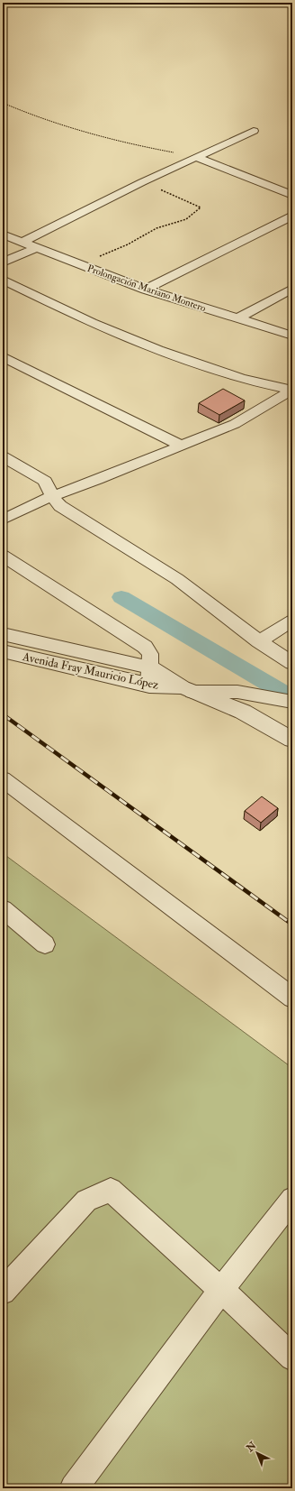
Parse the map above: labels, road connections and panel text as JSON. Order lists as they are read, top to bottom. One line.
{"streets":{"street":["Prolongación Mariano Montero","Avenida Fray Mauricio López"]},"north":"top left"}
